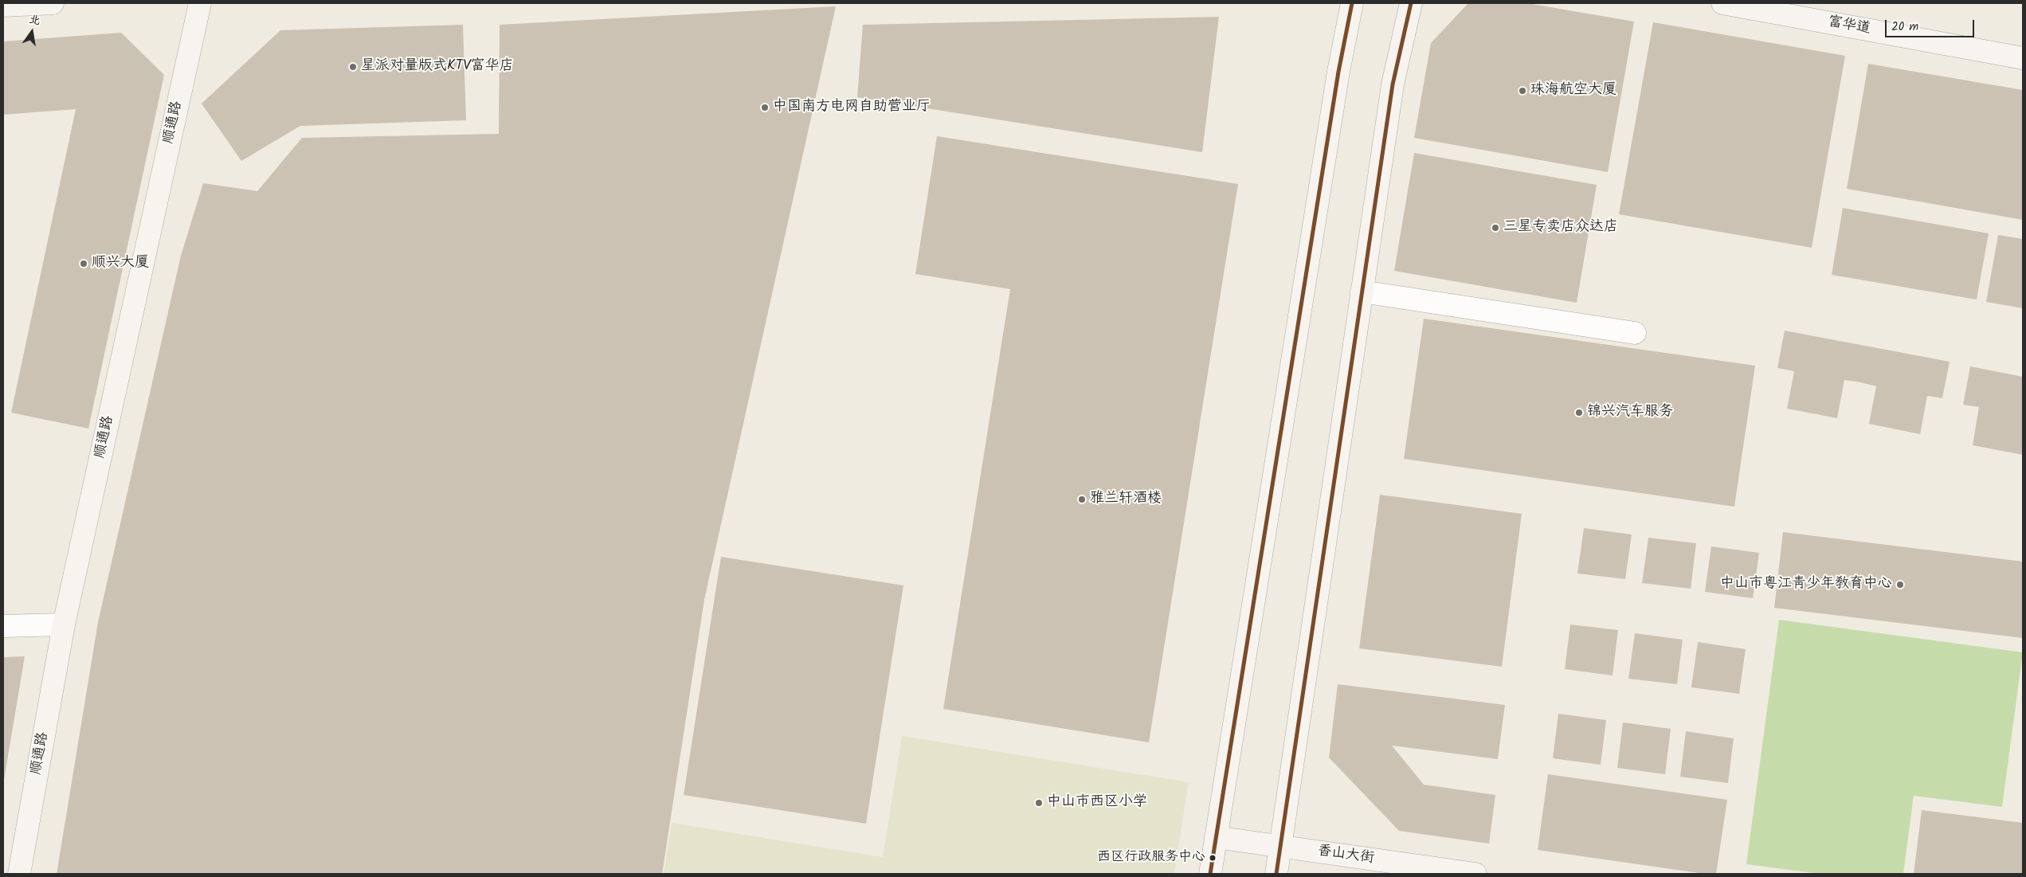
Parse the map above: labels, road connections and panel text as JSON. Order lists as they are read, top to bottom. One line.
{"streets":{"main road":["富华道","顺通路","香山大街"]},"places":["星派对量版式KTV富华店","珠海航空大厦","中国南方电网自助营业厅","三星专卖店众达店","顺兴大厦","锦兴汽车服务","雅兰轩酒楼","中山市粤江青少年教育中心","中山市西区小学","西区行政服务中心"],"scale_bar":"20 m","north":"top"}
